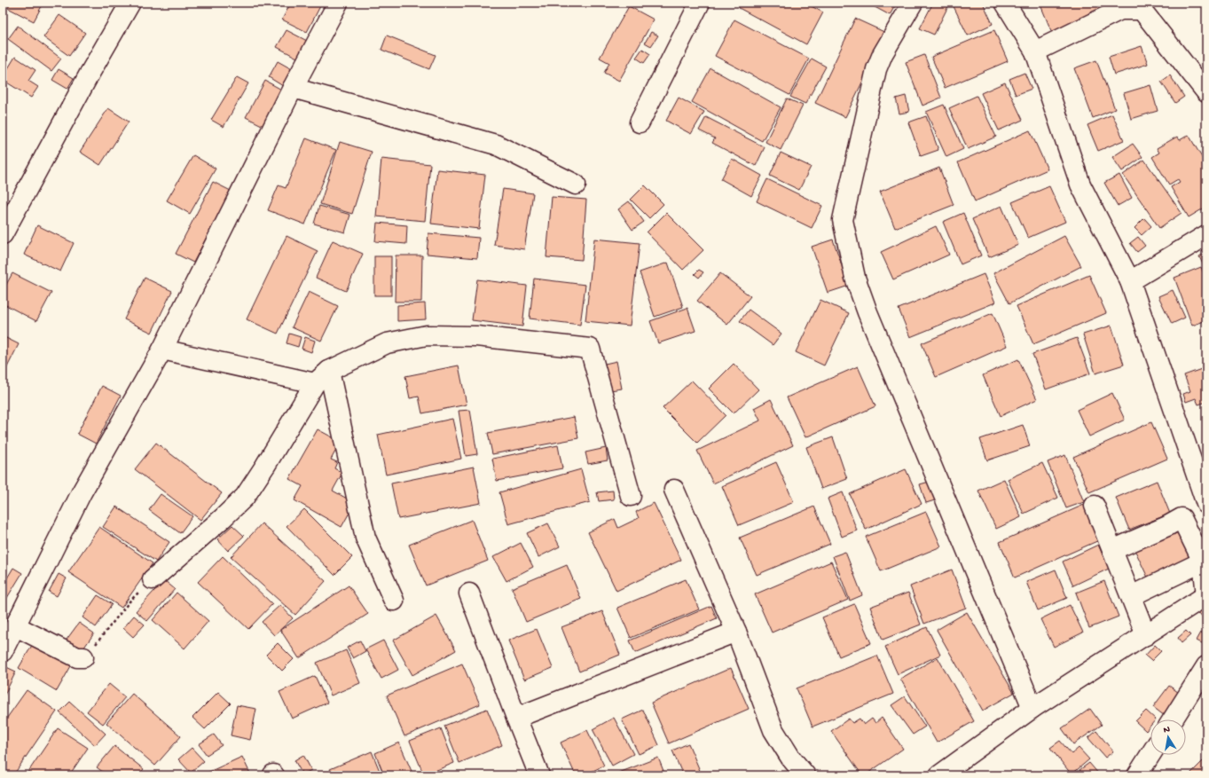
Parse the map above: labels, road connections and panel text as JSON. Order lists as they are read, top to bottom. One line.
{"north":"top"}
